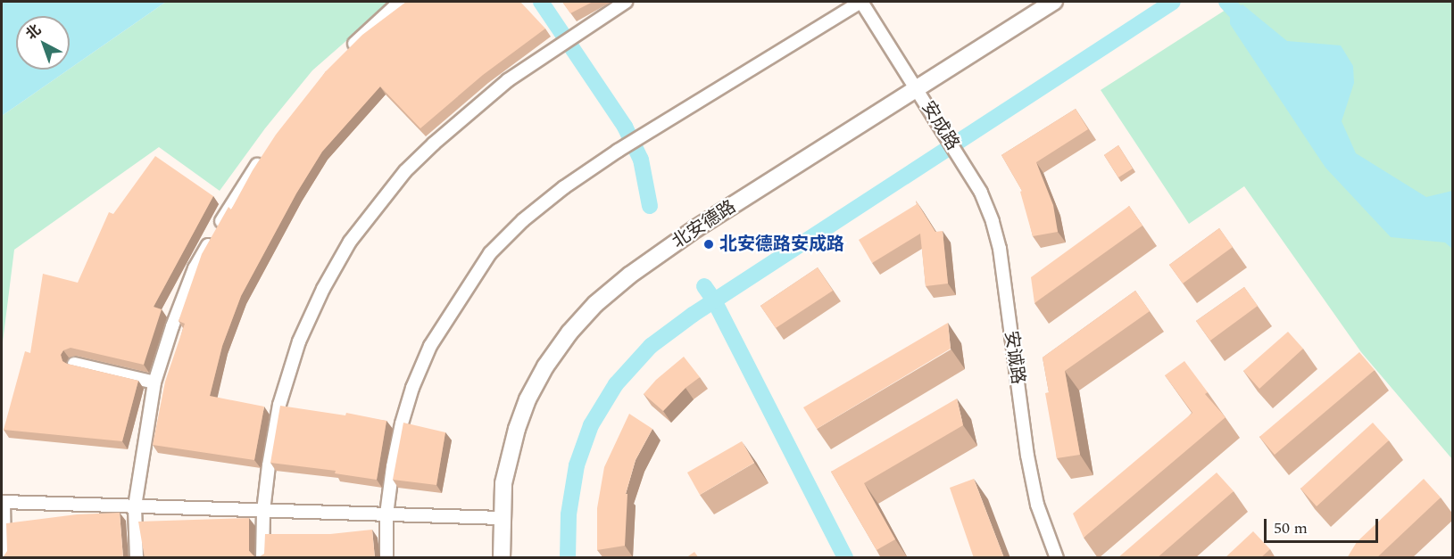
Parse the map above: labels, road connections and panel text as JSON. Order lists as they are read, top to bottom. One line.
{"streets":{"street":["安成路","北安德路","安诚路"]},"crossings":[["安成路","北安德路"],["安成路","安诚路"]],"places":["北安德路安成路"],"scale_bar":"50 m","north":"top left"}
